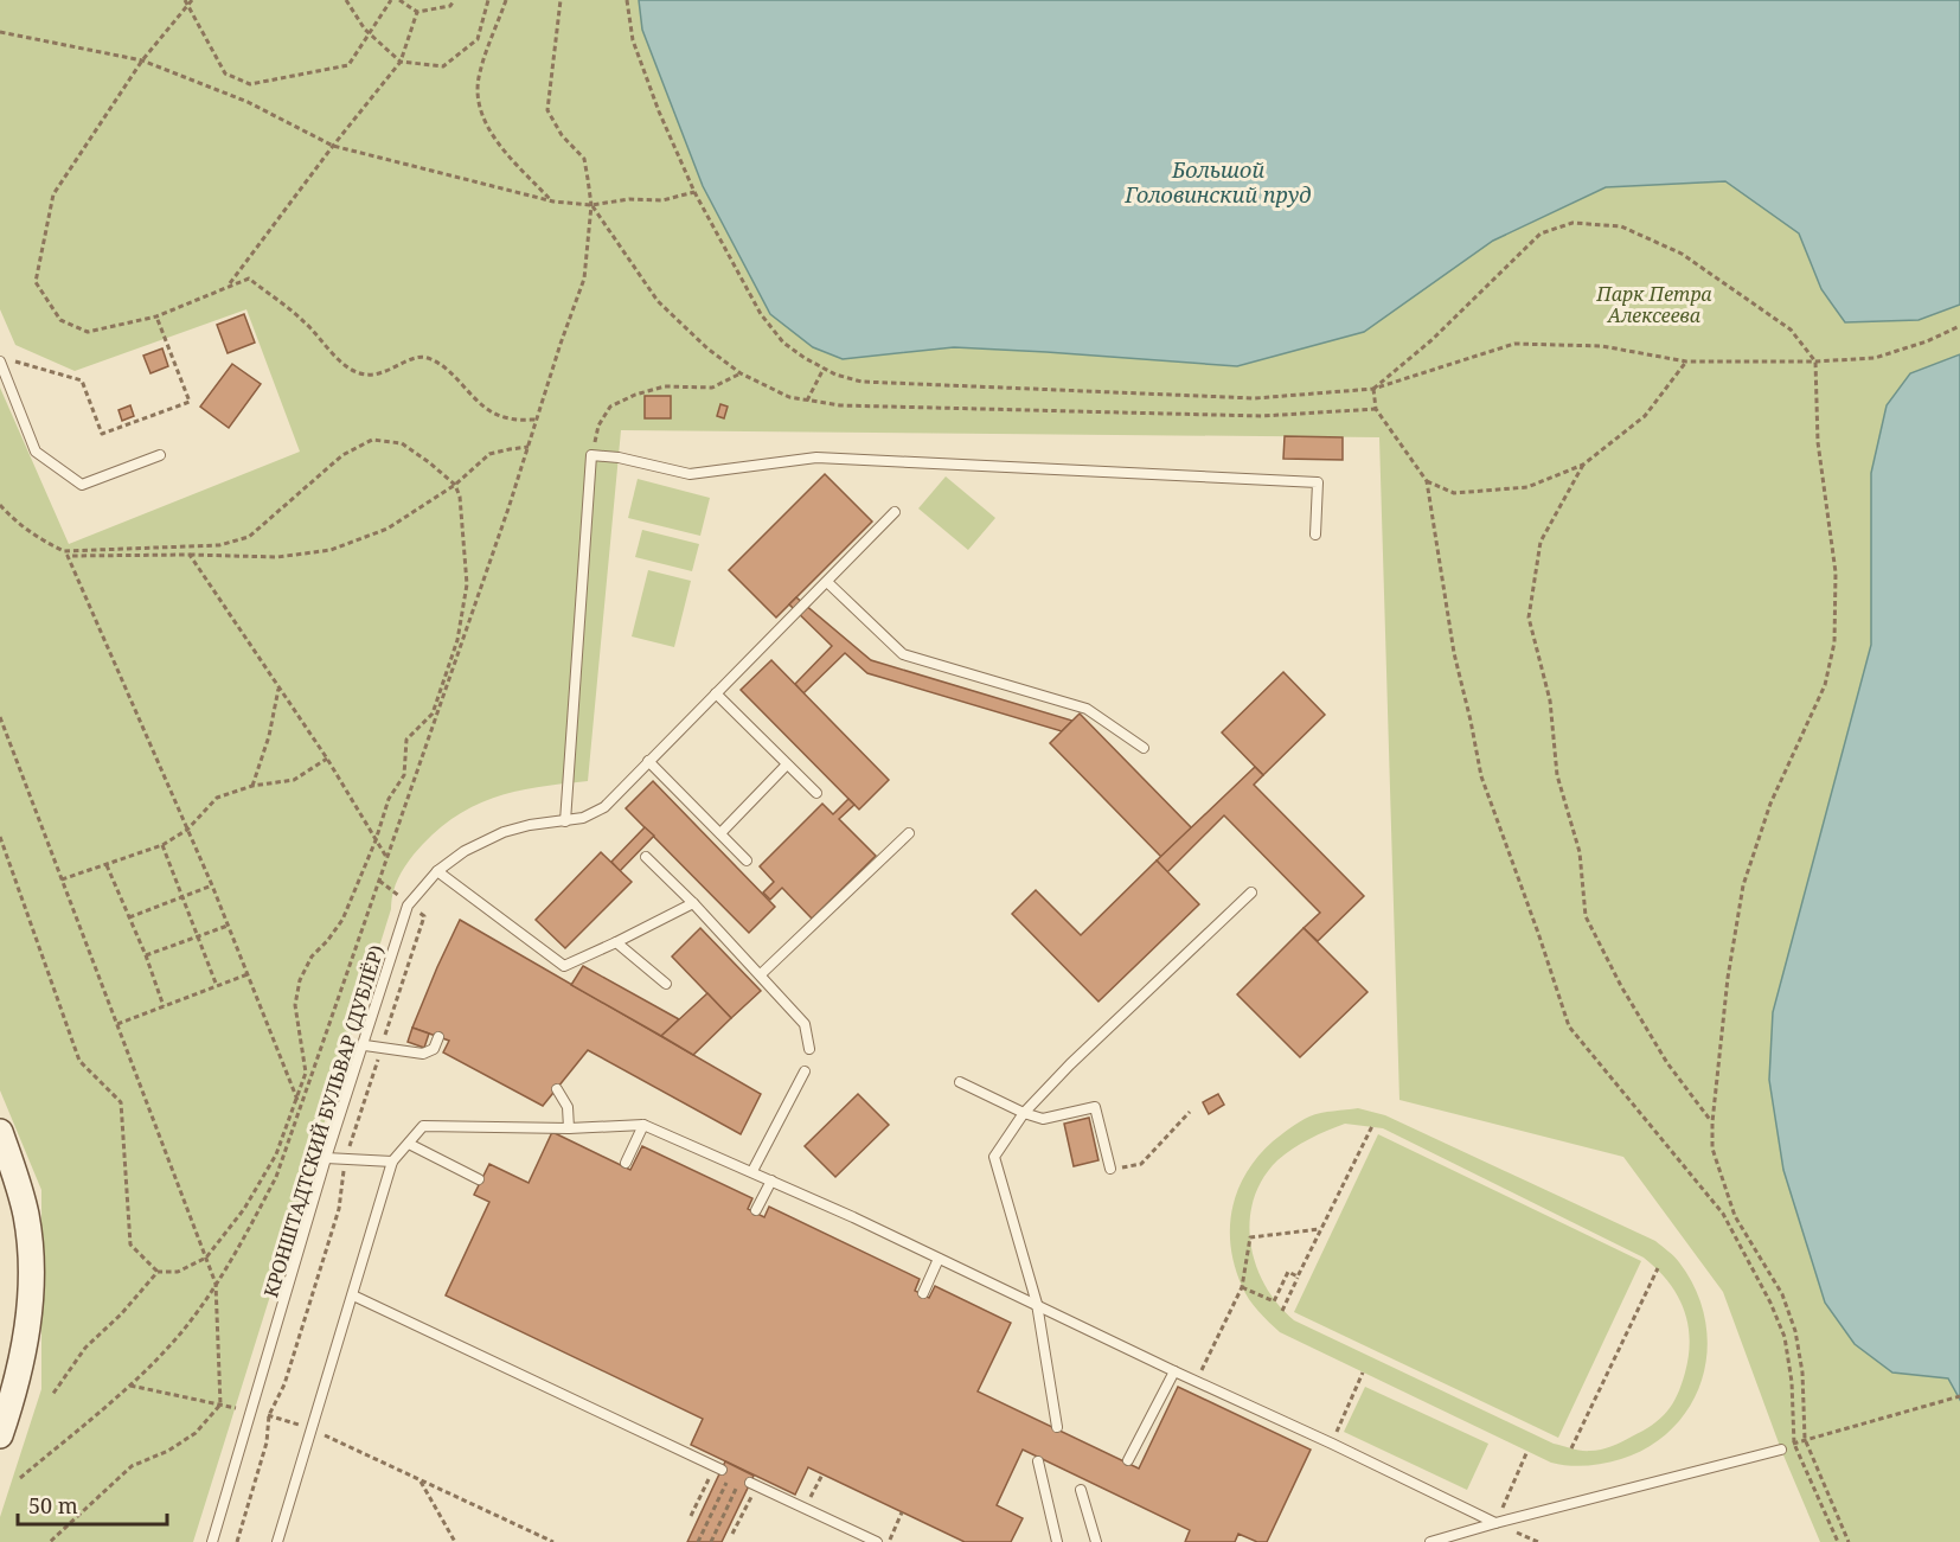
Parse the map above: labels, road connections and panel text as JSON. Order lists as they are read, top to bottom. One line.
{"streets":{"lane":["КРОНШТАДТСКИЙ БУЛЬВАР (ДУБЛЁР)"]},"water":["Большой Головинский пруд"],"parks":["Парк Петра Алексеева"],"scale_bar":"50 m"}
